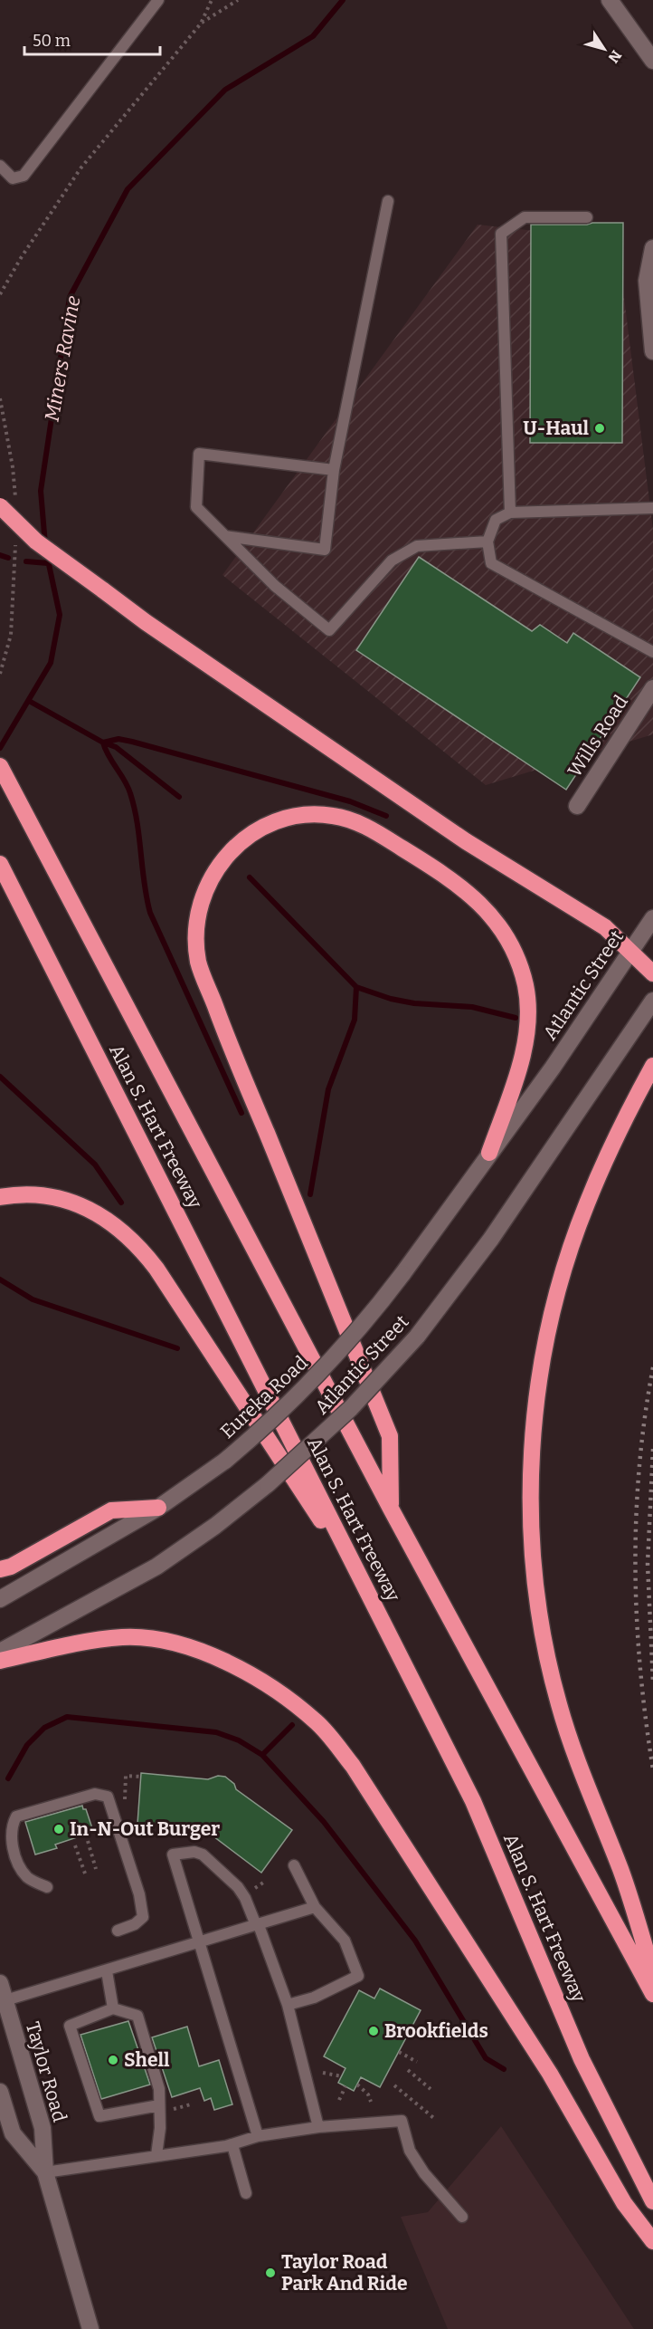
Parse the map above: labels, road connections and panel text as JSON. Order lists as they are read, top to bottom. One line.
{"streets":{"highway":["Alan S. Hart Freeway"],"main road":["Wills Road","Atlantic Street","Eureka Road","Taylor Road"]},"crossings":[["Atlantic Street","Eureka Road"]],"water":["Miners Ravine"],"places":["U-Haul","In-N-Out Burger","Brookfields","Shell","Taylor Road Park And Ride"],"scale_bar":"50 m","north":"bottom right"}
